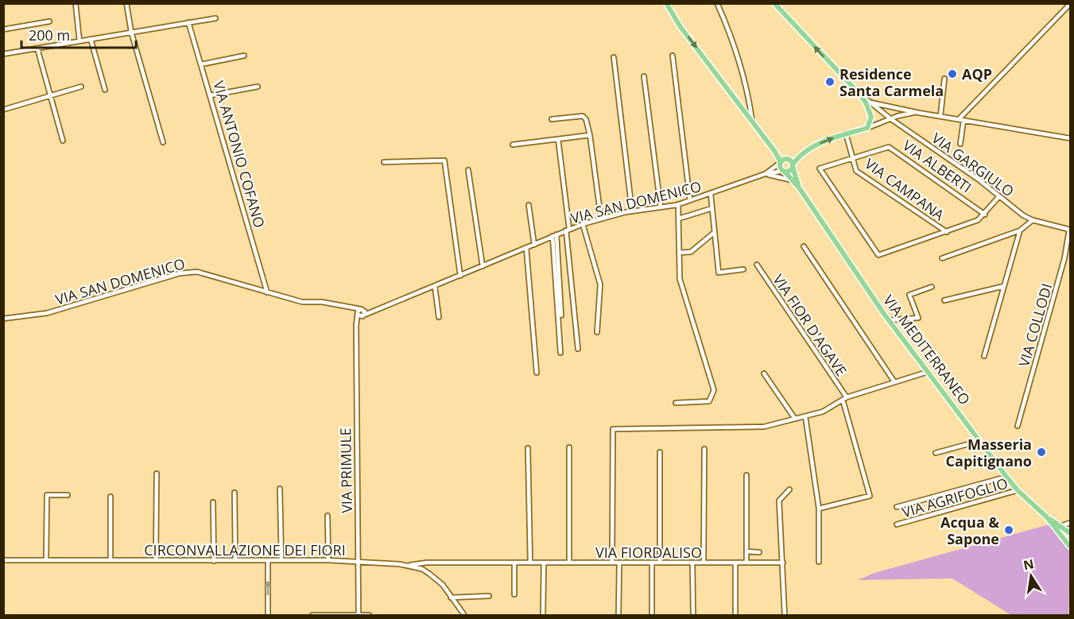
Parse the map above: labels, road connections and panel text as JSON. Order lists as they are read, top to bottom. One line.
{"streets":{"main road":["VIA MEDITERRANEO"],"street":["VIA ANTONIO COFANO","VIA GARGIULO","VIA ALBERTI","VIA CAMPANA","VIA SAN DOMENICO","VIA FIOR D'AGAVE","VIA COLLODI","VIA PRIMULE","VIA AGRIFOGLIO","CIRCONVALLAZIONE DEI FIORI","VIA FIORDALISO"]},"crossings":[["VIA ANTONIO COFANO","VIA SAN DOMENICO"],["VIA GARGIULO","VIA COLLODI"],["VIA ALBERTI","VIA CAMPANA"],["VIA SAN DOMENICO","VIA PRIMULE"],["VIA MEDITERRANEO","VIA AGRIFOGLIO"],["VIA PRIMULE","CIRCONVALLAZIONE DEI FIORI"],["CIRCONVALLAZIONE DEI FIORI","VIA FIORDALISO"]],"places":["AQP","Residence Santa Carmela","Masseria Capitignano","Acqua & Sapone"],"scale_bar":"200 m","north":"top"}
